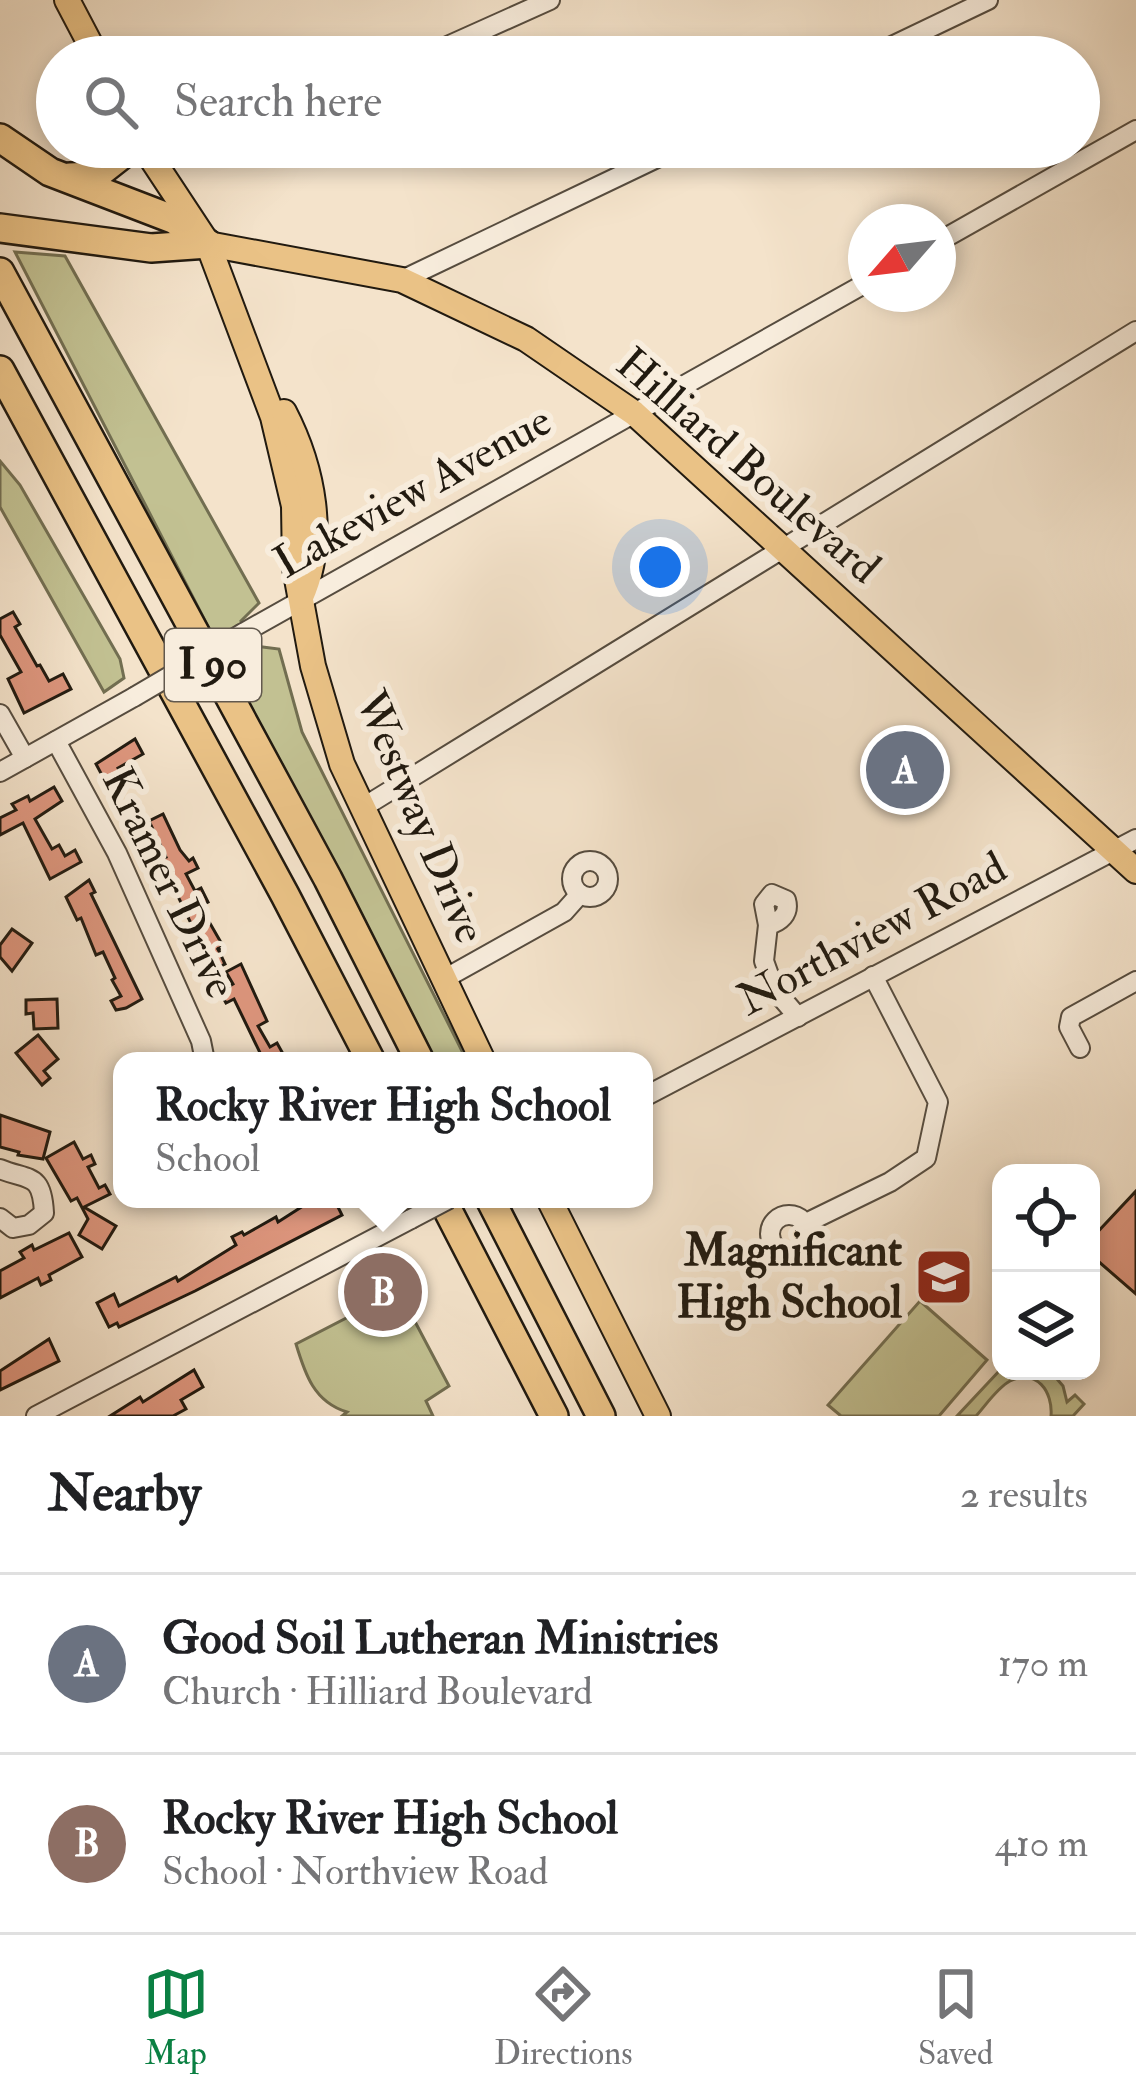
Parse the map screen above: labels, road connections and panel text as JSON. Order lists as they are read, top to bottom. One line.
{"streets":{"highway":["I 90"],"main road":["Hilliard Boulevard","Westway Drive"],"street":["Lakeview Avenue","Kramer Drive","Northview Road"]},"crossings":[["Hilliard Boulevard","Lakeview Avenue"],["Hilliard Boulevard","Westway Drive"],["Hilliard Boulevard","Northview Road"],["Lakeview Avenue","Westway Drive"],["Lakeview Avenue","Kramer Drive"]],"places":{"school or university":["Magnificant High School"]},"north":"bottom left","page":{"search":"Search here","pins":["A","B"],"popup":["Rocky River High School","School"],"heading":["Nearby","2 results"],"list":[{"mark":"A","name":"Good Soil Lutheran Ministries","note":"Church · Hilliard Boulevard","value":"170 m"},{"mark":"B","name":"Rocky River High School","note":"School · Northview Road","value":"410 m"}],"nav":["Map","Directions","Saved"]}}
